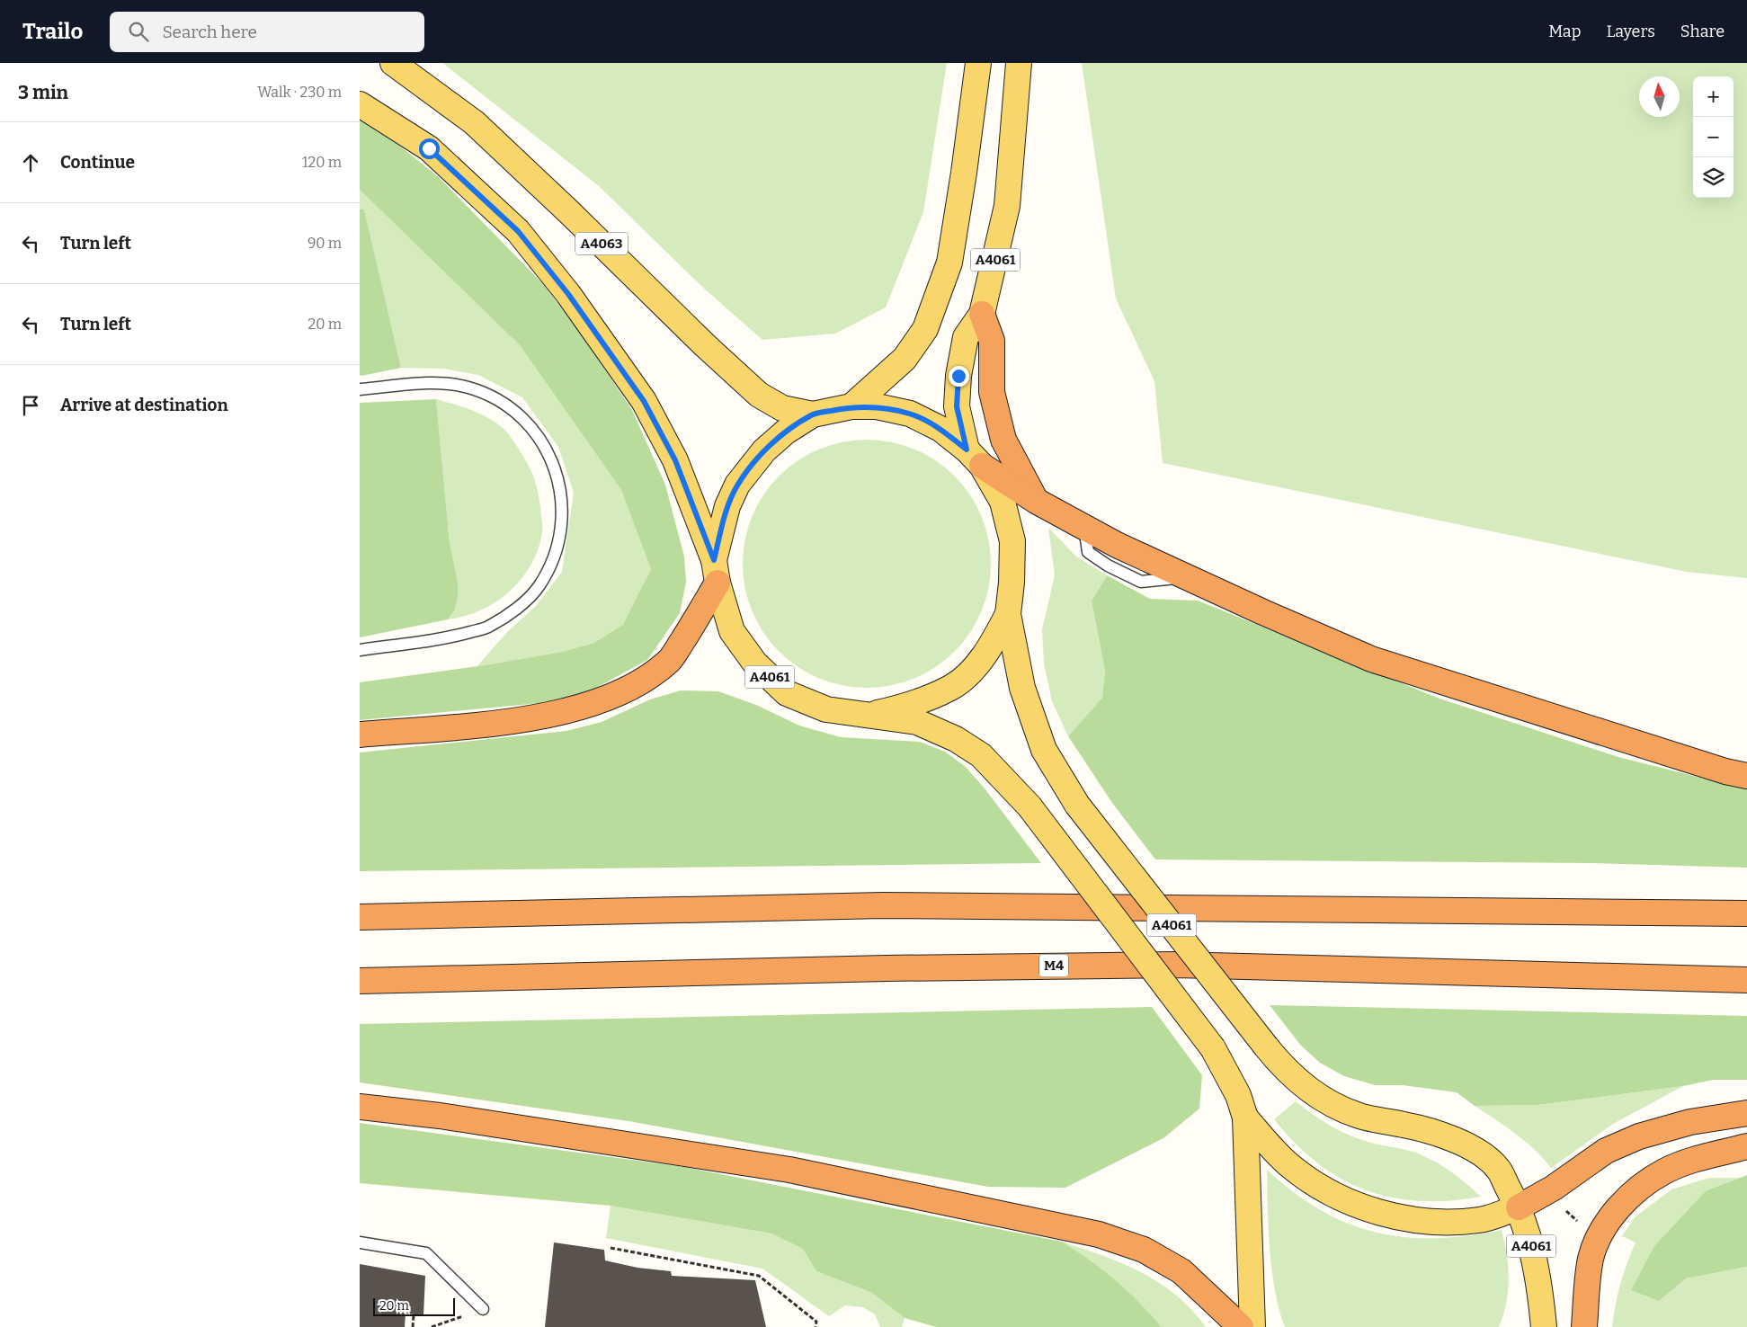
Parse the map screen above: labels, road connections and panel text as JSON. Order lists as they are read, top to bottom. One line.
{"streets":{"highway":["M4"],"main road":["A4063","A4061"]},"crossings":[["A4063","A4061"]],"scale_bar":"20 m","north":"top","page":{"header":"Trailo","search":"Search here","nav":["Map","Layers","Share"],"heading":["3 min","Walk · 230 m"],"map_buttons":["+","−"],"list":[["Continue","120 m"],["Turn left","90 m"],["Turn left","20 m"],"Arrive at destination"],"scale":"20 m"}}
